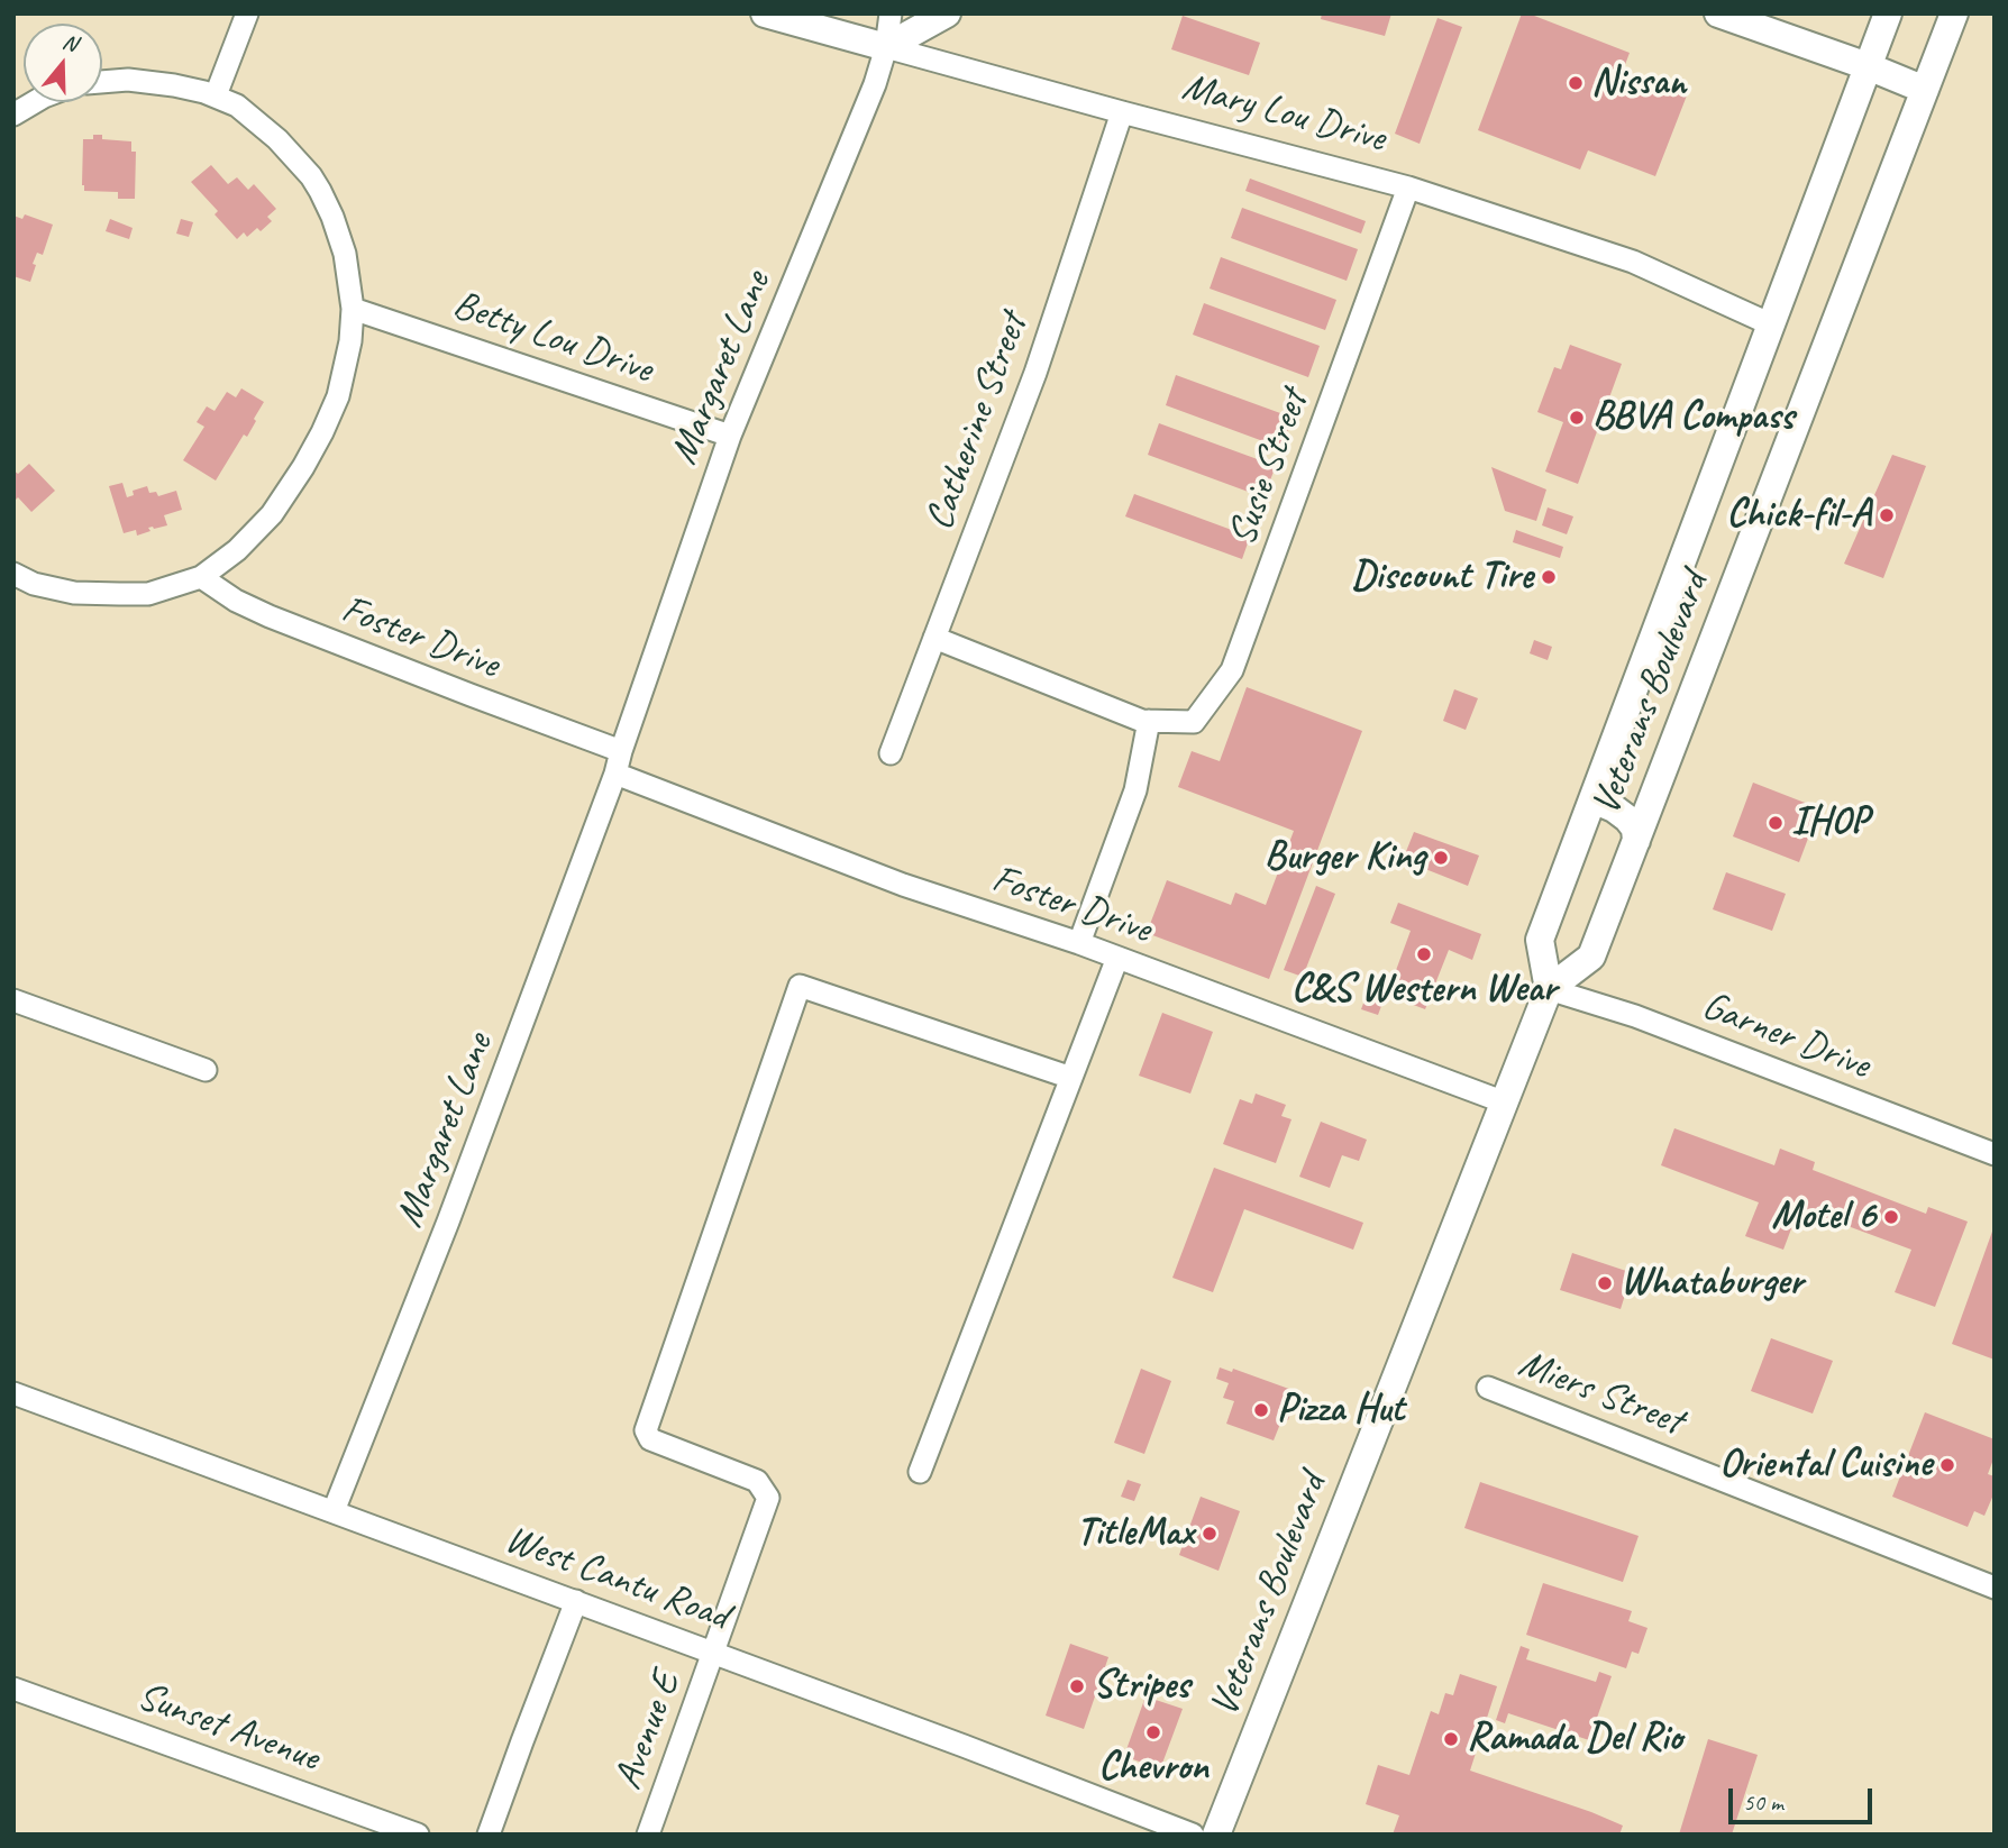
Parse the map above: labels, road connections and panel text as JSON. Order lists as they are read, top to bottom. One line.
{"streets":{"main road":["Mary Lou Drive","Veterans Boulevard"],"street":["Betty Lou Drive","Margaret Lane","Catherine Street","Susie Street","Foster Drive","Garner Drive","Miers Street","West Cantu Road","Sunset Avenue","Avenue E"]},"crossings":[["Mary Lou Drive","Margaret Lane"],["Mary Lou Drive","Catherine Street"],["Mary Lou Drive","Susie Street"],["Mary Lou Drive","Veterans Boulevard"],["Betty Lou Drive","Margaret Lane"],["Margaret Lane","Foster Drive"],["Margaret Lane","West Cantu Road"],["Foster Drive","Veterans Boulevard"],["Veterans Boulevard","Garner Drive"],["West Cantu Road","Avenue E"]],"places":["Nissan","BBVA Compass","Chick-fil-A","Discount Tire","IHOP","Burger King","C&S Western Wear","Motel 6","Whataburger","Pizza Hut","Oriental Cuisine","TitleMax","Stripes","Chevron","Ramada Del Rio"],"scale_bar":"50 m","north":"top"}
